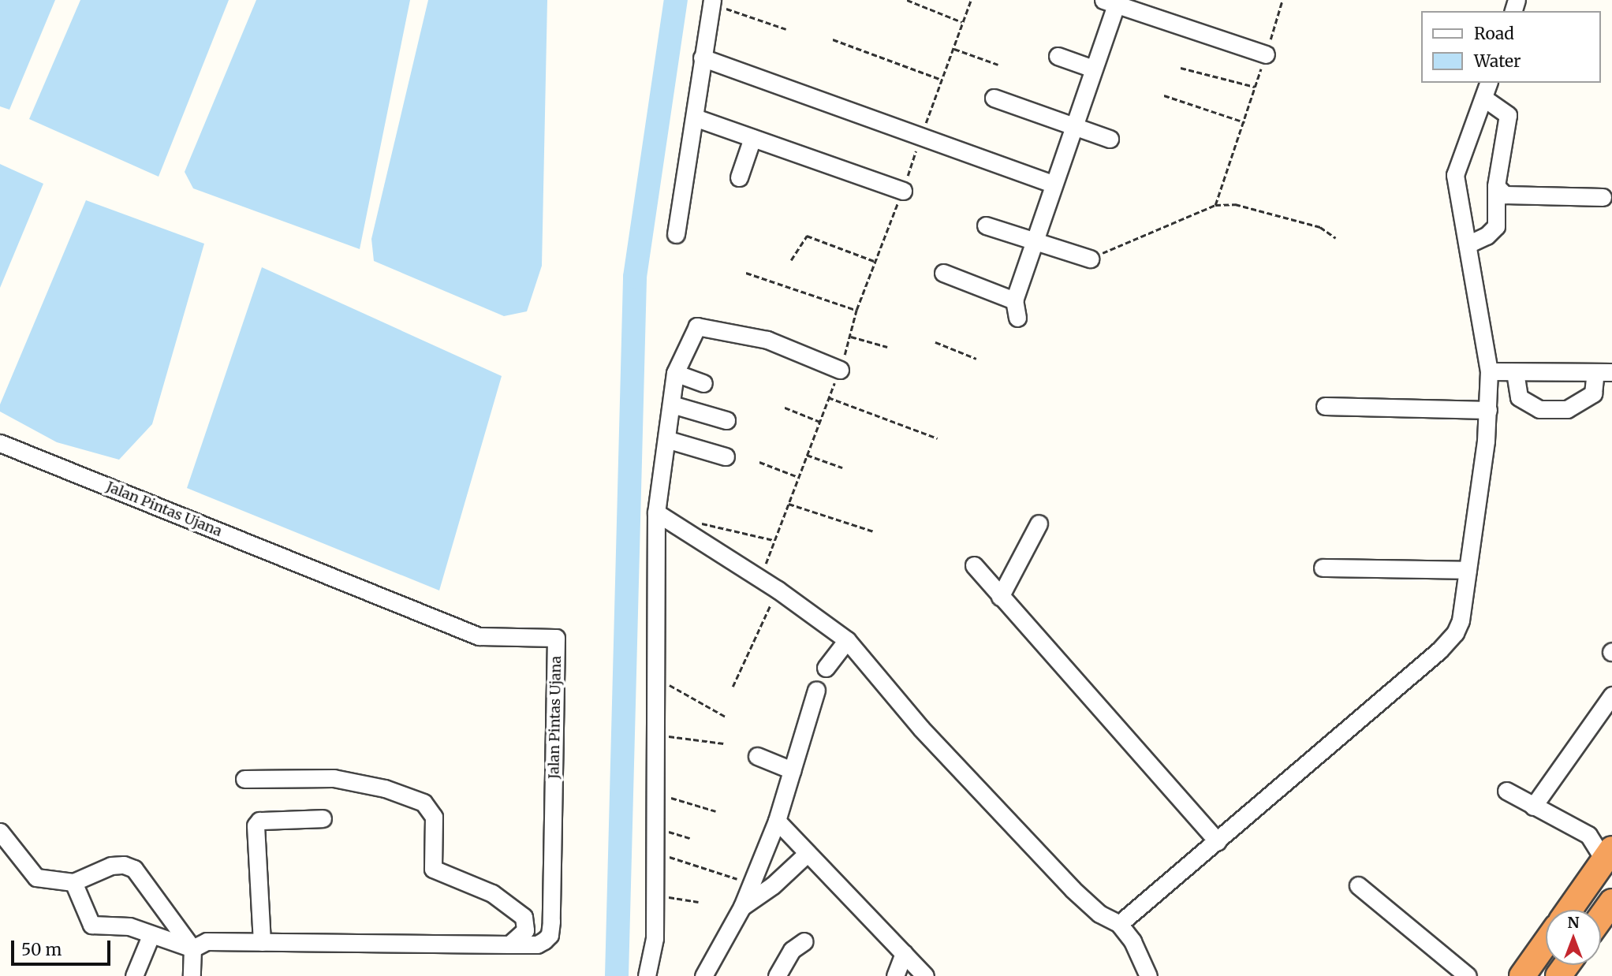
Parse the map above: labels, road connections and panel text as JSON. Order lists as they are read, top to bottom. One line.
{"streets":{"street":["Jalan Pintas Ujana"]},"legend":["Road","Water"],"scale_bar":"50 m","north":"top"}
